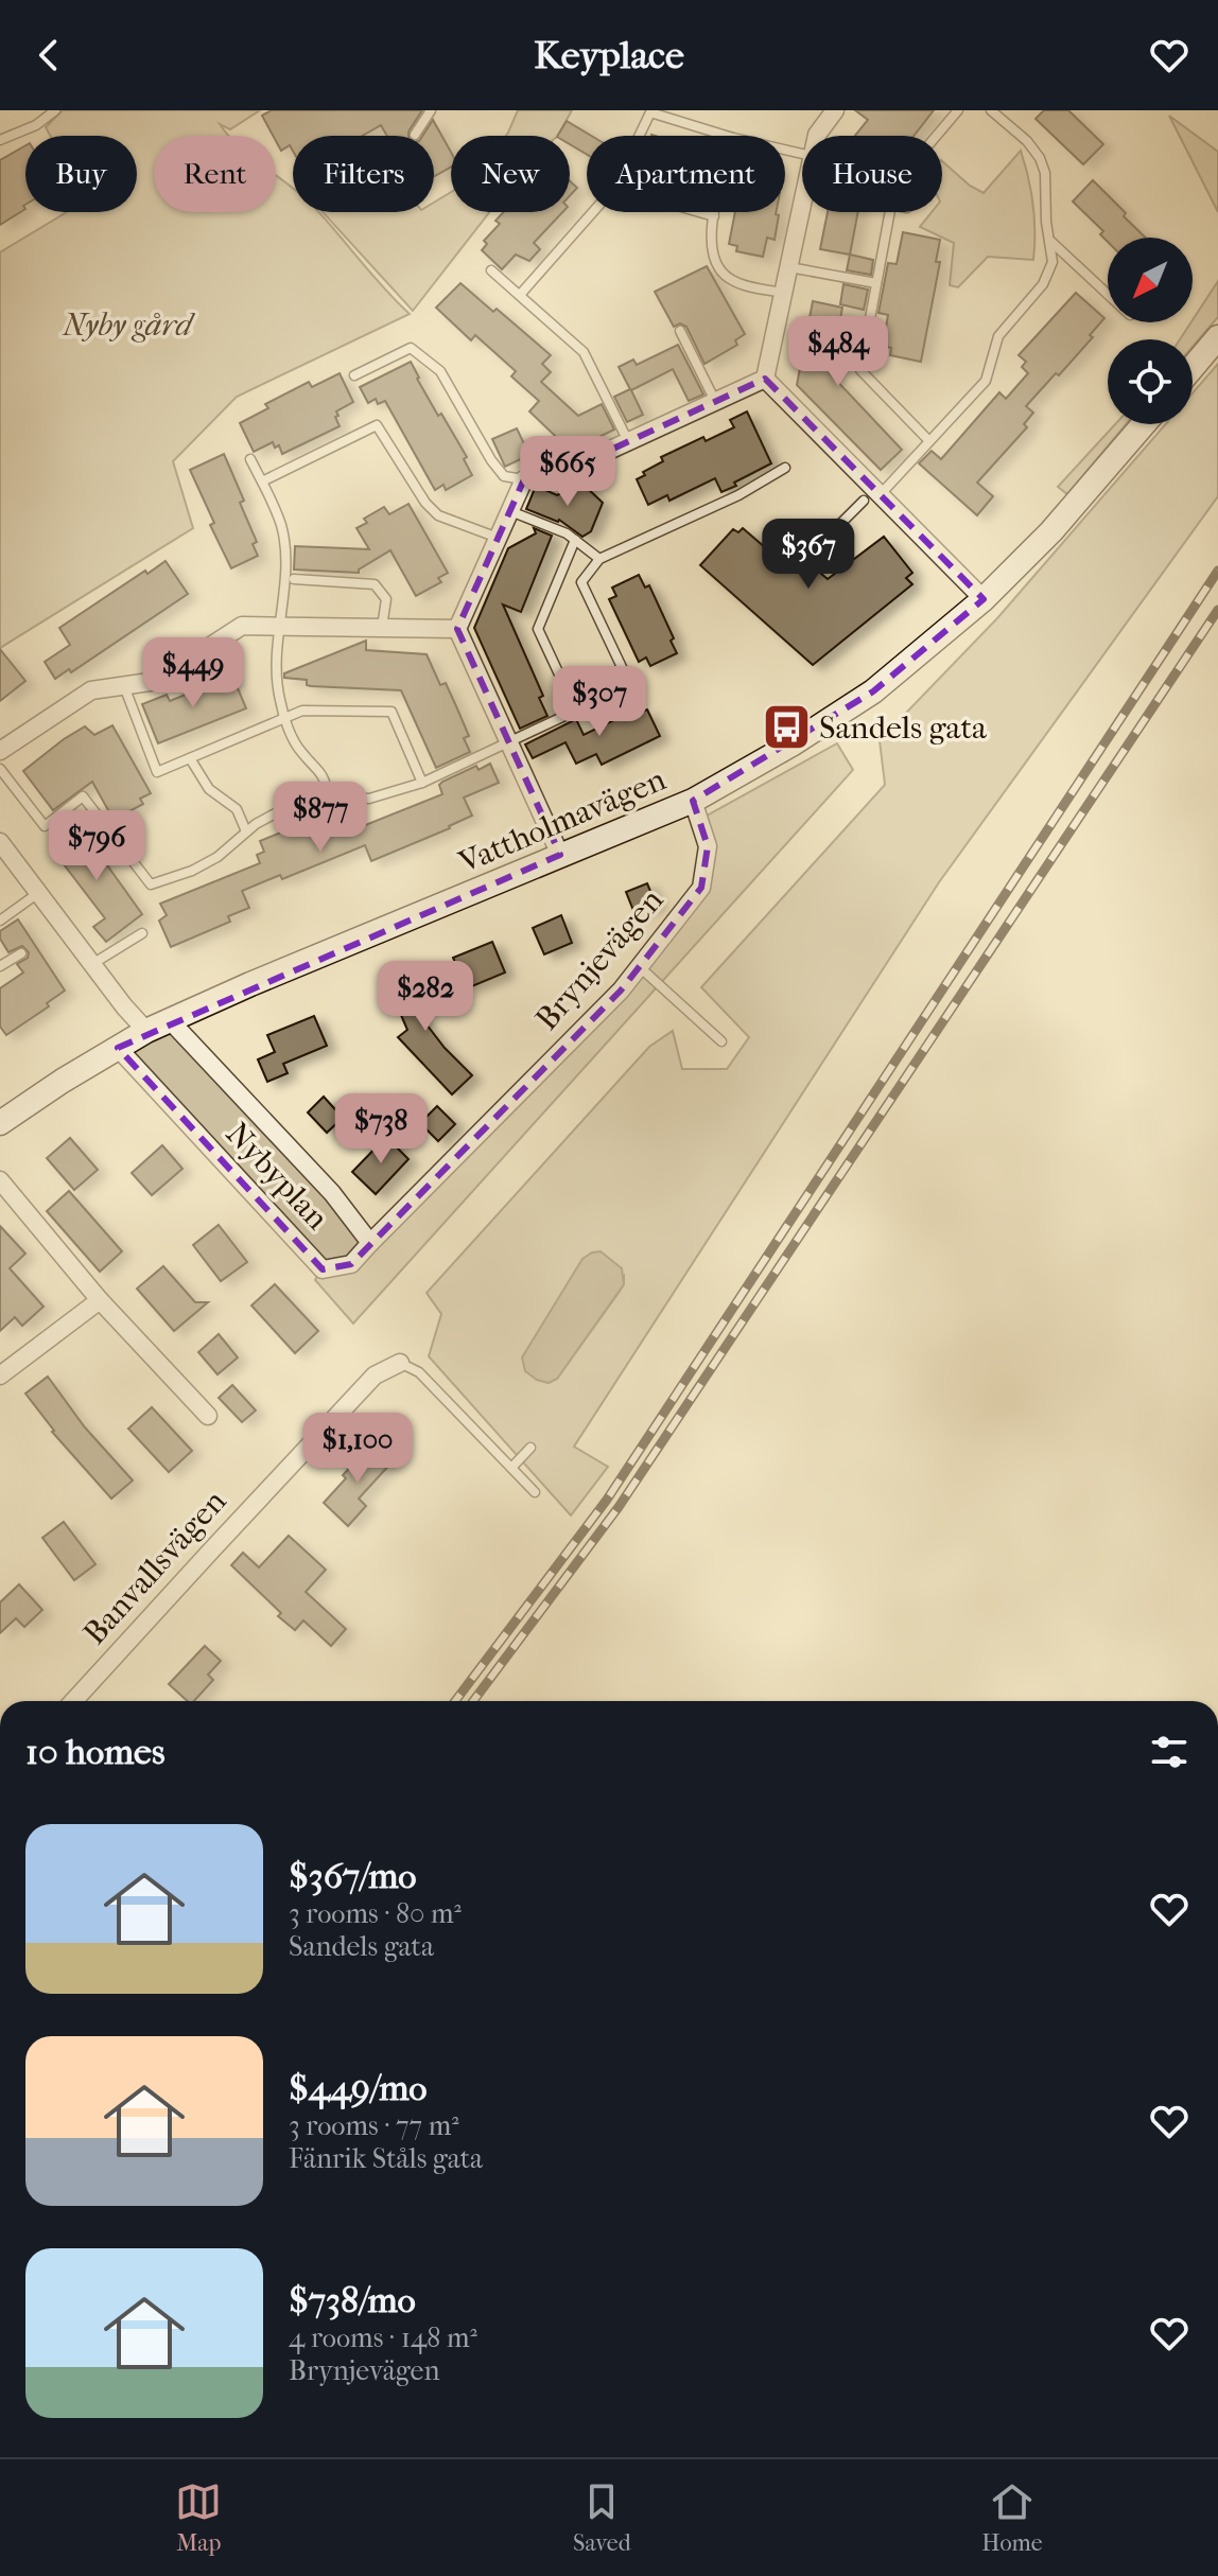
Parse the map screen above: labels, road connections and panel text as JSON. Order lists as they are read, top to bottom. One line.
{"streets":{"main road":["Vattholmavägen"],"street":["Brynjevägen","Nybyplan","Banvallsvägen"]},"crossings":[["Vattholmavägen","Brynjevägen"],["Vattholmavägen","Nybyplan"],["Brynjevägen","Nybyplan"]],"parks":["Nyby gård"],"places":{"bus stop":["Sandels gata"]},"north":"bottom left","page":{"header":"Keyplace","chip":["Buy","Rent","Filters","New","Apartment","House"],"price":["$484","$665","$367","$449","$307","$877","$796","$282","$738","$1,100"],"heading":"10 homes","list":[{"name":"$367/mo","note":"3 rooms · 80 m² · Sandels gata"},{"name":"$449/mo","note":"3 rooms · 77 m² · Fänrik Ståls gata"},{"name":"$738/mo","note":"4 rooms · 148 m² · Brynjevägen"}],"tabs":["Map","Saved","Home"]}}
